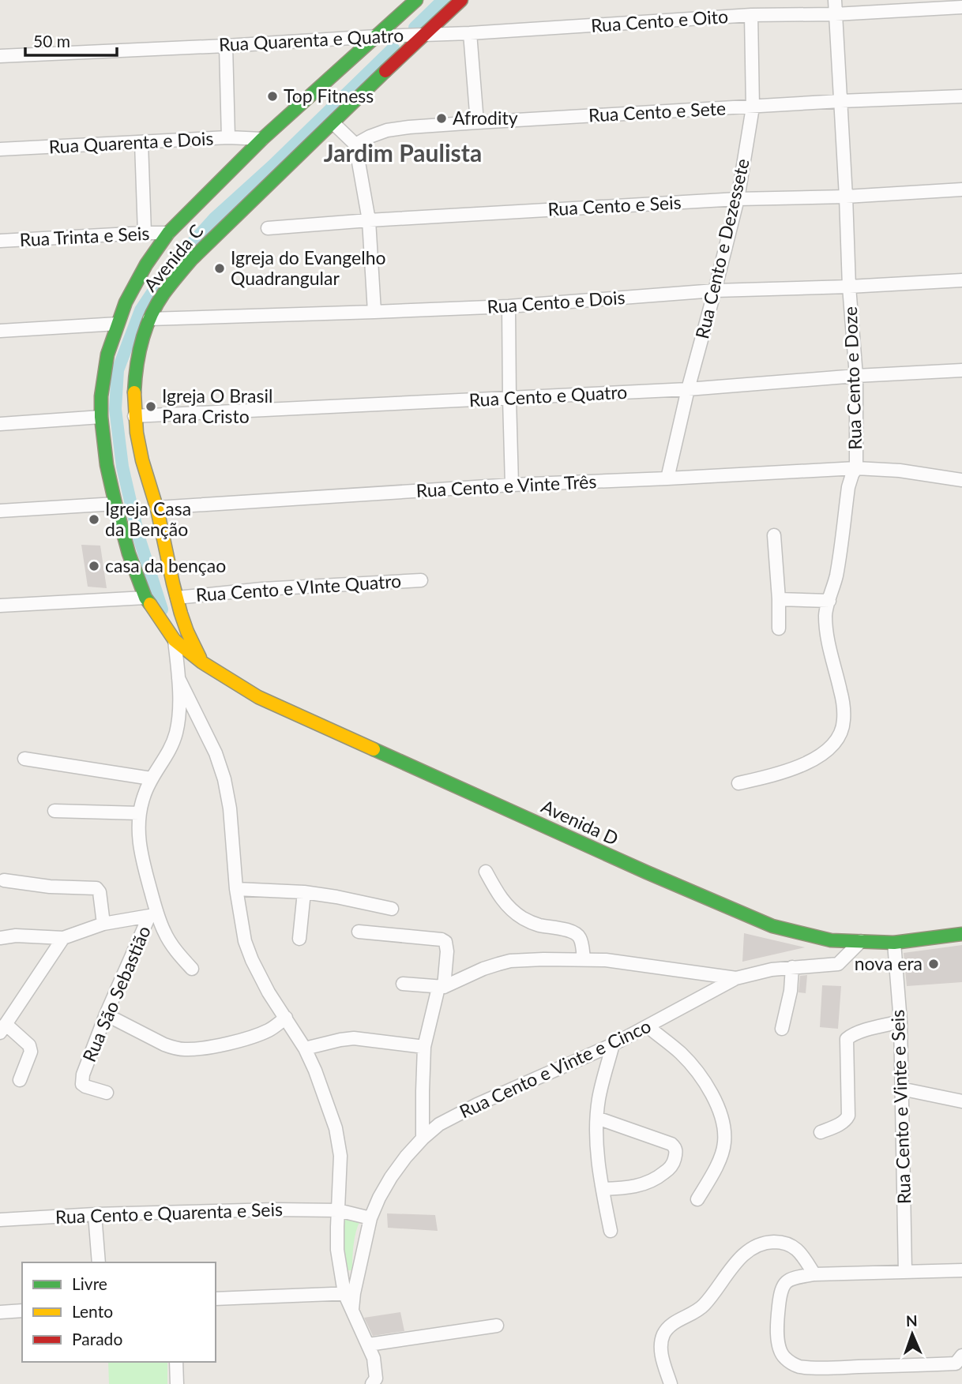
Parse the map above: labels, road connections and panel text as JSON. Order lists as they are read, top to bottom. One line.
{"streets":{"main road":["Avenida C","Avenida D"],"street":["Rua Cento e Oito","Rua Quarenta e Quatro","Rua Cento e Sete","Rua Quarenta e Dois","Rua Cento e Seis","Rua Trinta e Seis","Rua Cento e Dezessete","Rua Cento e Dois","Rua Cento e Doze","Rua Cento e Quatro","Rua Cento e Vinte Três","Rua Cento e VInte Quatro","Rua São Sebastião","Rua Cento e Vinte e Cinco","Rua Cento e Vinte e Seis","Rua Cento e Quarenta e Seis"]},"crossings":[["Rua Cento e Oito","Rua Quarenta e Quatro"],["Rua Cento e Oito","Rua Cento e Dezessete"],["Rua Cento e Oito","Avenida C"],["Rua Cento e Oito","Rua Cento e Doze"],["Rua Quarenta e Quatro","Avenida C"],["Rua Quarenta e Quatro","Avenida D"],["Rua Cento e Sete","Rua Cento e Dezessete"],["Rua Cento e Sete","Rua Cento e Doze"],["Rua Quarenta e Dois","Avenida D"],["Rua Cento e Seis","Rua Cento e Dezessete"],["Rua Cento e Seis","Rua Cento e Doze"],["Rua Trinta e Seis","Avenida D"],["Rua Cento e Dezessete","Rua Cento e Dois"],["Rua Cento e Dezessete","Rua Cento e Quatro"],["Rua Cento e Dezessete","Rua Cento e Vinte Três"],["Avenida C","Rua Cento e Dois"],["Avenida C","Rua Cento e Quatro"],["Avenida C","Rua Cento e Vinte Três"],["Avenida C","Rua Cento e VInte Quatro"],["Avenida C","Avenida D"],["Rua Cento e Dois","Rua Cento e Doze"],["Rua Cento e Doze","Rua Cento e Quatro"],["Rua Cento e Doze","Rua Cento e Vinte Três"],["Avenida D","Rua Cento e Vinte e Cinco"],["Avenida D","Rua Cento e Vinte e Seis"],["Rua Cento e Vinte e Cinco","Rua Cento e Quarenta e Seis"]],"districts":["Jardim Paulista"],"places":["Top Fitness","Afrodity","Igreja do Evangelho Quadrangular","Igreja O Brasil Para Cristo","Igreja Casa da Benção","casa da bençao","nova era"],"legend":["Livre","Lento","Parado"],"scale_bar":"50 m","north":"top"}
